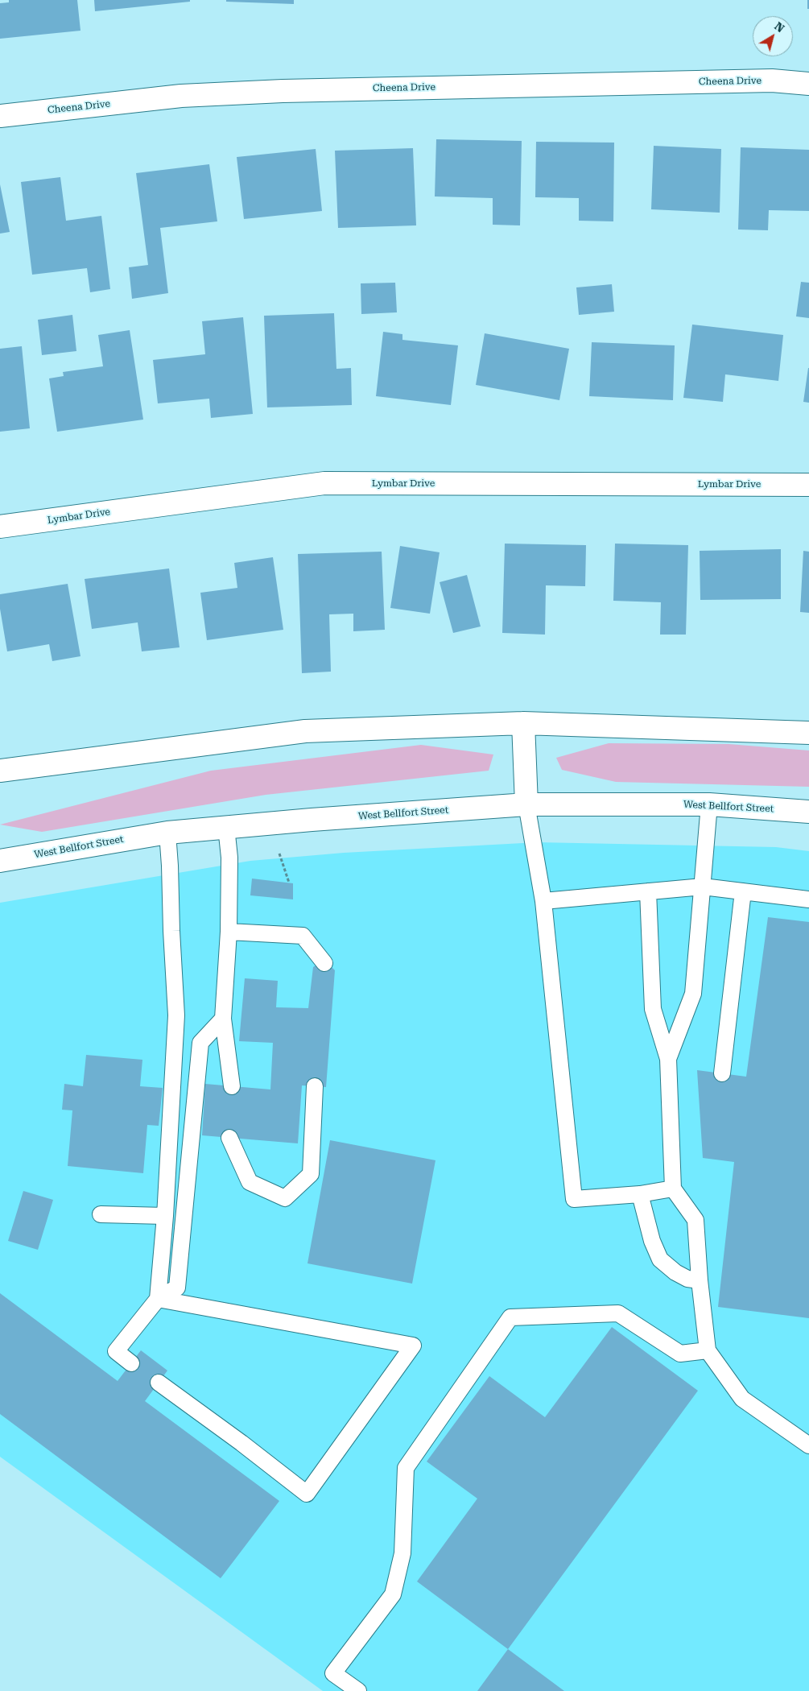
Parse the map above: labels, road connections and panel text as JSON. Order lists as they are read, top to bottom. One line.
{"streets":{"main road":["Cheena Drive","Lymbar Drive","West Bellfort Street"]},"north":"top right"}
